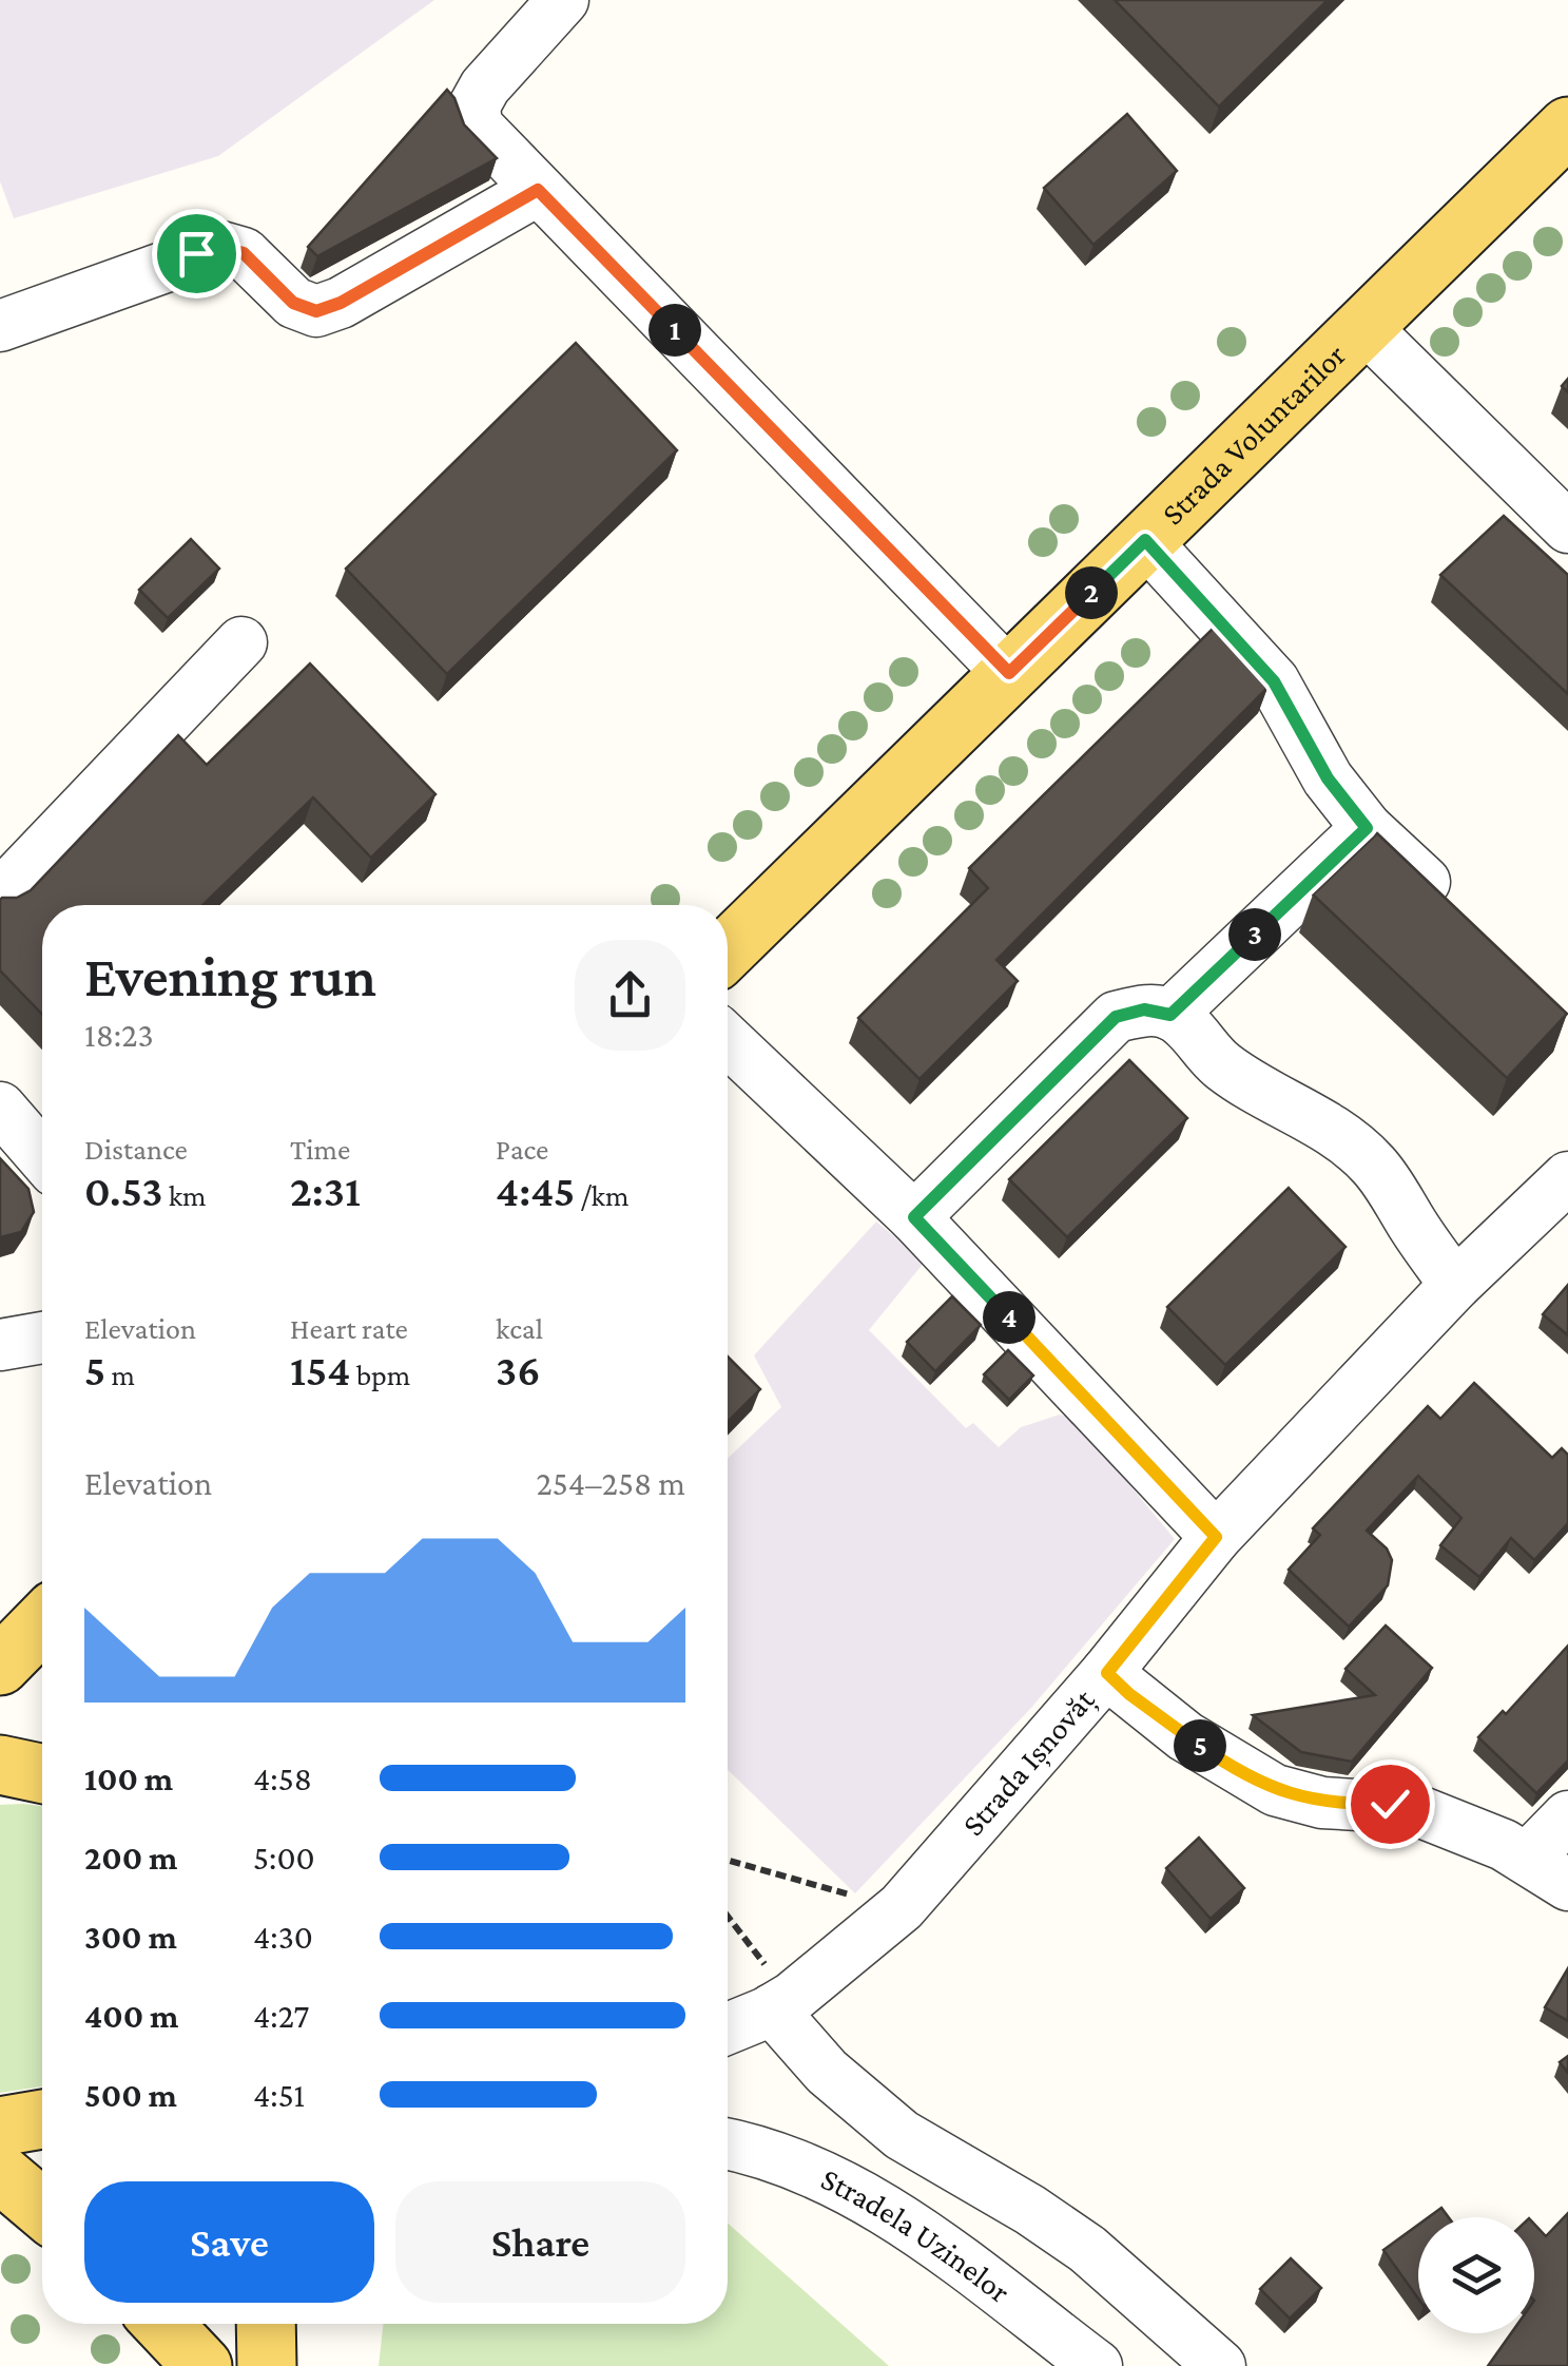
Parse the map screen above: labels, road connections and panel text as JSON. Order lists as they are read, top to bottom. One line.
{"streets":{"main road":["Strada Voluntarilor"],"street":["Strada Ișnovăț","Stradela Uzinelor"]},"page":{"pins":["1","2","3","4","5"],"heading":["Evening run","18:23"],"stats":[["Distance","0.53 km"],["Time","2:31"],["Pace","4:45 /km"],["Elevation","5 m"],["Heart rate","154 bpm"],["kcal","36"]],"chart":["Elevation","254–258 m"],"list":[{"name":"100 m","note":"4:58"},{"name":"200 m","note":"5:00"},{"name":"300 m","note":"4:30"},{"name":"400 m","note":"4:27"},{"name":"500 m","note":"4:51"}],"buttons":["Save","Share"]}}
